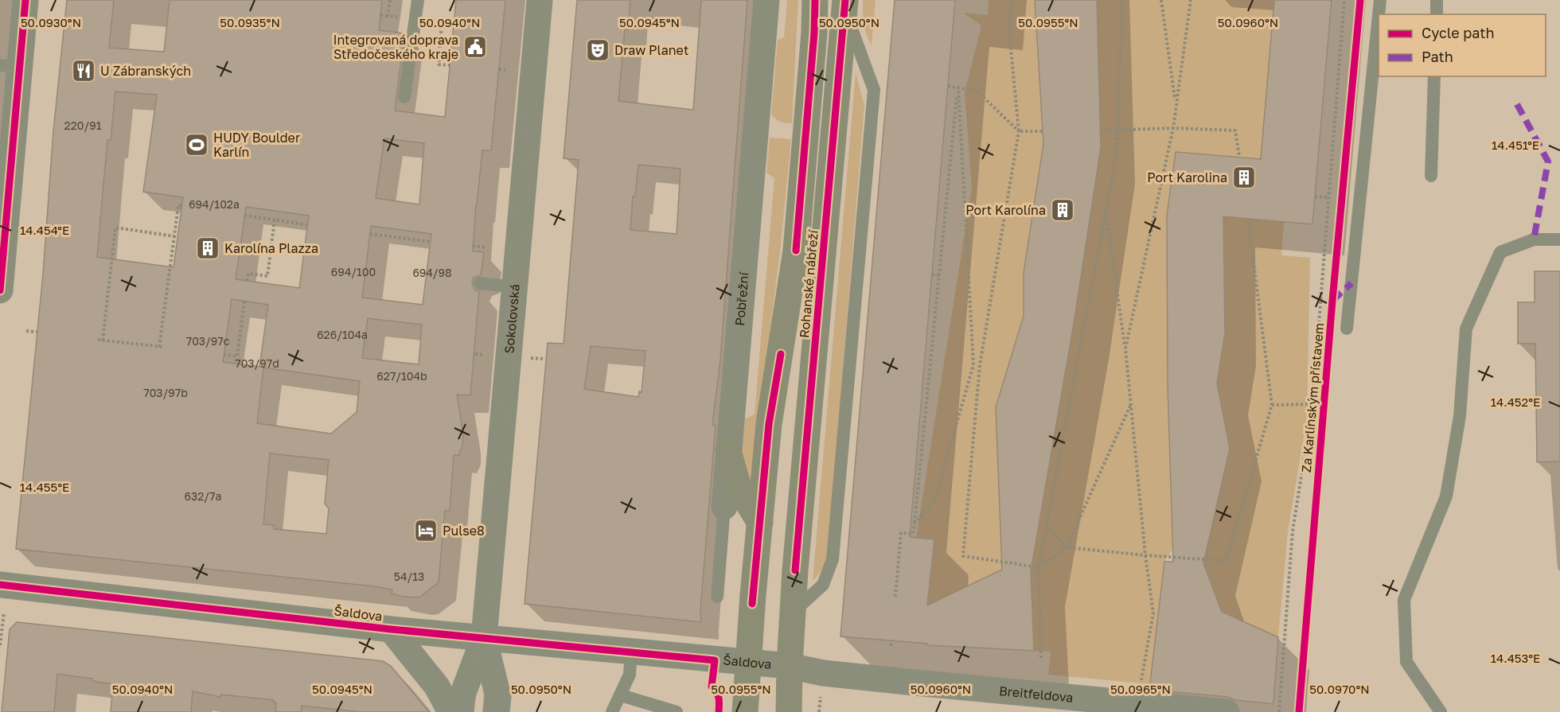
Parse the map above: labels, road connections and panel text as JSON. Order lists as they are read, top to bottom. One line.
{"streets":{"main road":["Rohanské nábřeží"],"street":["Pobřežní","Sokolovská","Šaldova","Breitfeldova"],"cycle path":["Za Karlínským přístavem"]},"crossings":[["Rohanské nábřeží","Šaldova"],["Rohanské nábřeží","Breitfeldova"],["Sokolovská","Šaldova"],["Šaldova","Breitfeldova"]],"places":{"public building":["Integrovaná doprava Středočeského kraje"],"theatre":["Draw Planet"],"restaurant":["U Zábranských"],"sports":["HUDY Boulder Karlín"],"building":["Port Karolina","Port Karolína","Karolína Plazza"],"hotel":["Pulse8"]},"house_numbers":["220/91","694/102a","694/100","694/98","626/104a","703/97c","703/97d","627/104b","703/97b","632/7a","54/13"],"legend":["Cycle path","Path"],"coordinates":["50.0930°N","50.0935°N","50.0940°N","50.0945°N","50.0950°N","50.0955°N","50.0960°N","14.451°E","14.454°E","14.452°E","14.455°E","14.453°E","50.0965°N","50.0970°N"]}
